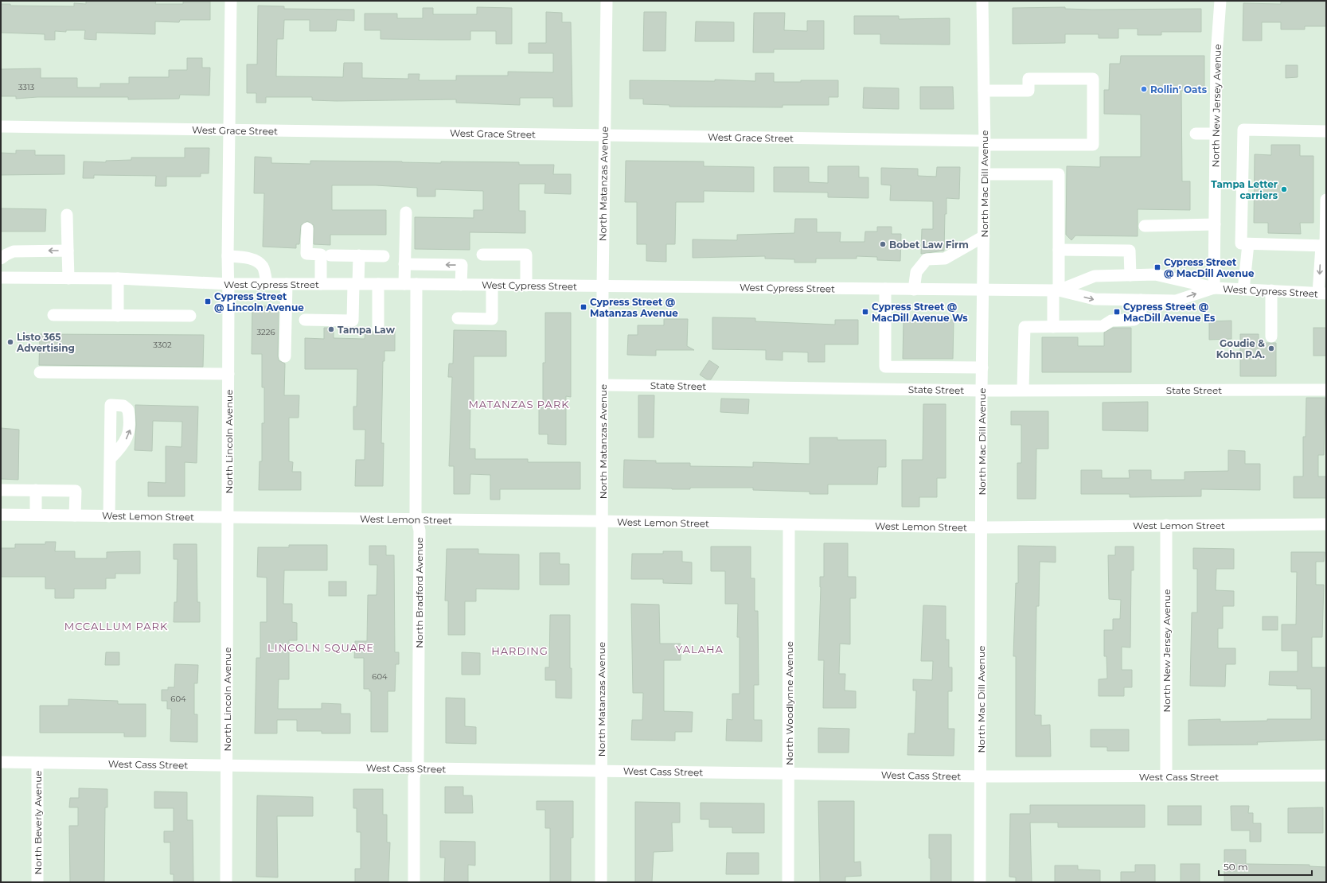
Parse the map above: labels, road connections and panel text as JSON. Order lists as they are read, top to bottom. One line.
{"streets":{"street":["North New Jersey Avenue","West Grace Street","North Matanzas Avenue","North Mac Dill Avenue","West Cypress Street","State Street","North Lincoln Avenue","West Lemon Street","North Bradford Avenue","North Woodlynne Avenue","West Cass Street","North Beverly Avenue"]},"crossings":[["North New Jersey Avenue","West Cypress Street"],["North New Jersey Avenue","West Lemon Street"],["North New Jersey Avenue","West Cass Street"],["West Grace Street","North Matanzas Avenue"],["West Grace Street","North Mac Dill Avenue"],["West Grace Street","North Lincoln Avenue"],["North Matanzas Avenue","West Cypress Street"],["North Matanzas Avenue","State Street"],["North Matanzas Avenue","West Lemon Street"],["North Matanzas Avenue","West Cass Street"],["North Mac Dill Avenue","West Cypress Street"],["North Mac Dill Avenue","State Street"],["North Mac Dill Avenue","West Lemon Street"],["North Mac Dill Avenue","West Cass Street"],["West Cypress Street","North Lincoln Avenue"],["West Cypress Street","North Bradford Avenue"],["North Lincoln Avenue","West Lemon Street"],["North Lincoln Avenue","West Cass Street"],["West Lemon Street","North Bradford Avenue"],["West Lemon Street","North Woodlynne Avenue"],["North Bradford Avenue","West Cass Street"],["North Woodlynne Avenue","West Cass Street"],["West Cass Street","North Beverly Avenue"]],"districts":["MATANZAS PARK","MCCALLUM PARK","LINCOLN SQUARE","YALAHA","HARDING"],"places":{"other":["Rollin' Oats","Tampa Letter carriers","Bobet Law Firm","Tampa Law","Listo 365 Advertising","Goudie & Kohn P.A."],"transit":["Cypress Street @ MacDill Avenue","Cypress Street @ Lincoln Avenue","Cypress Street @ Matanzas Avenue","Cypress Street @ MacDill Avenue Ws","Cypress Street @ MacDill Avenue Es"]},"house_numbers":["3313","3226","3302","604","604"],"scale_bar":"50 m"}
